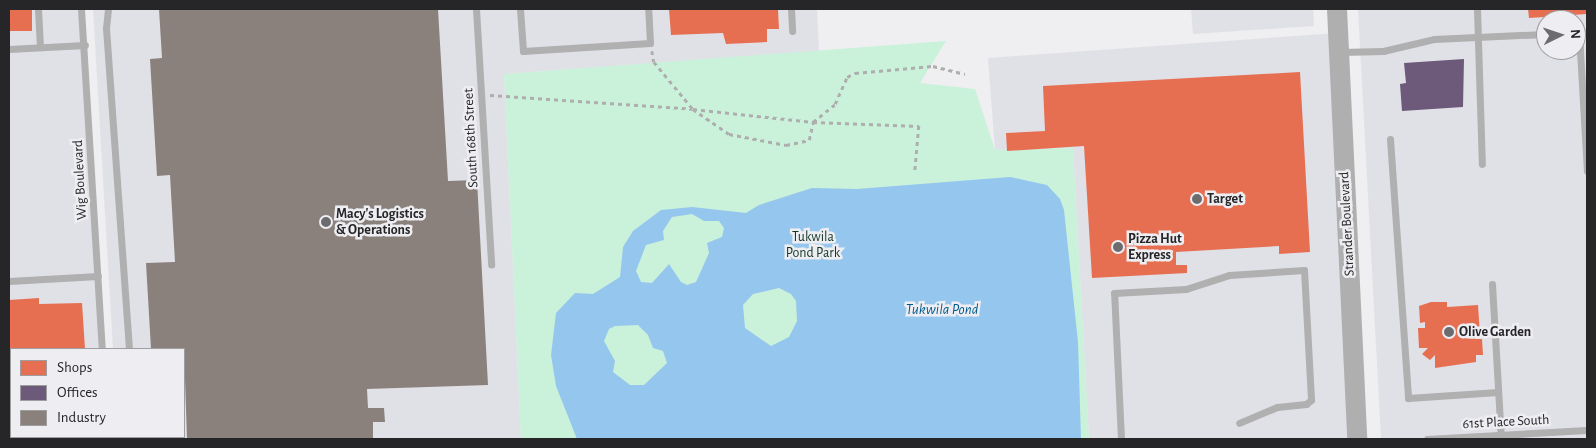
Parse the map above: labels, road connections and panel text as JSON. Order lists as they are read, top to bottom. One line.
{"streets":{"main road":["Strander Boulevard"],"lane":["South 168th Street","Wig Boulevard","61st Place South"]},"water":["Tukwila Pond"],"parks":["Tukwila Pond Park"],"places":["Target","Macy's Logistics & Operations","Pizza Hut Express","Olive Garden"],"legend":["Shops","Offices","Industry"],"north":"right"}
